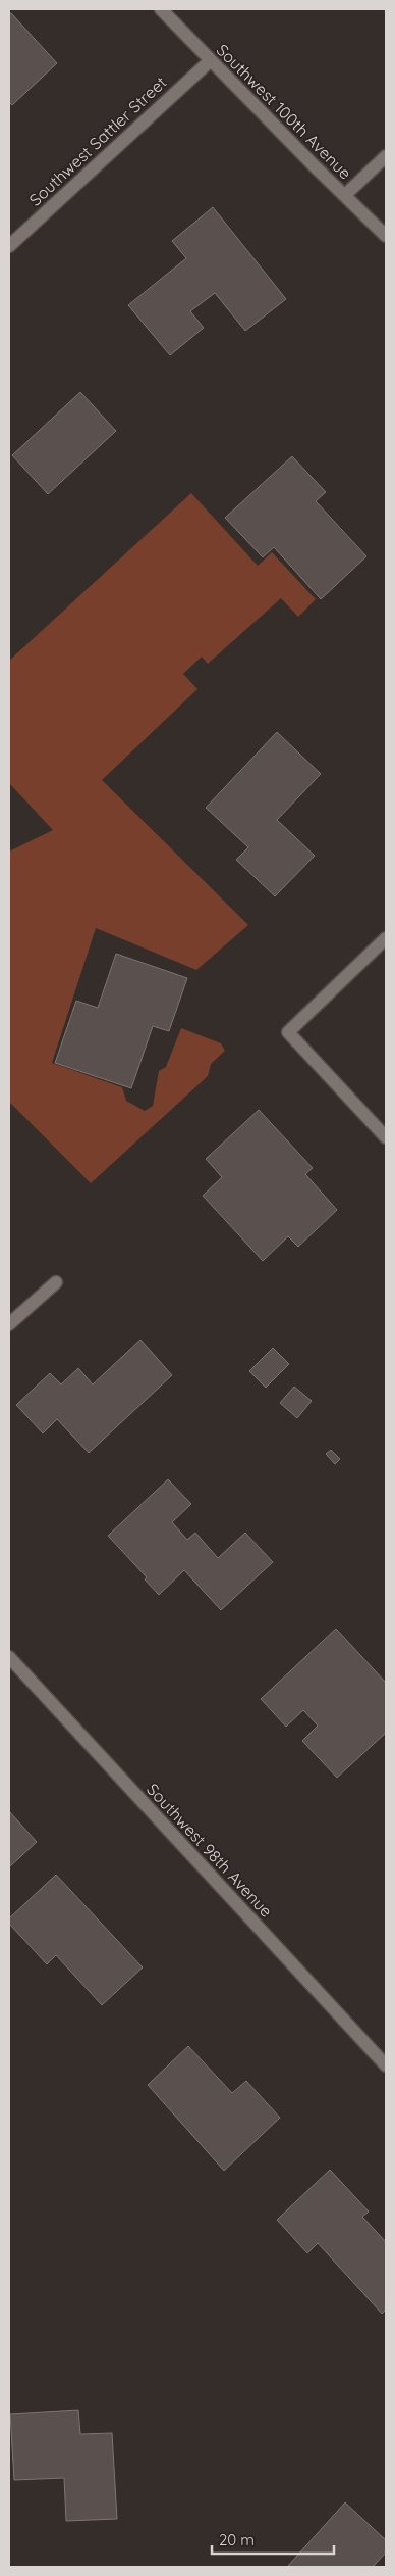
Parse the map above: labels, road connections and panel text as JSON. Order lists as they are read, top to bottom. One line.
{"streets":{"street":["Southwest 100th Avenue","Southwest Sattler Street","Southwest 98th Avenue"]},"crossings":[["Southwest 100th Avenue","Southwest Sattler Street"]],"scale_bar":"20 m"}
